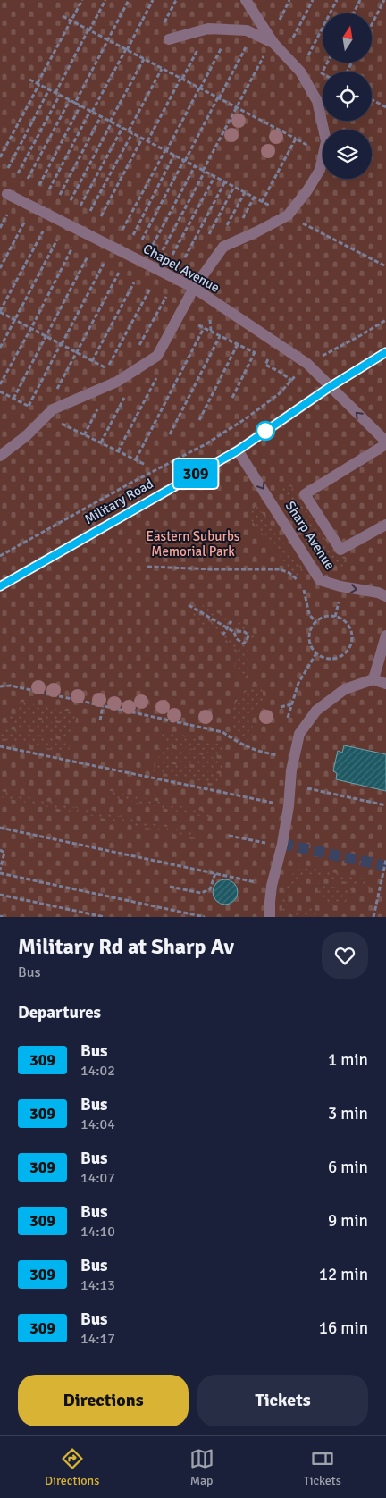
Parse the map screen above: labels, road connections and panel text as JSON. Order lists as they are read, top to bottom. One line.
{"streets":{"street":["Chapel Avenue","Military Road","Sharp Avenue"]},"crossings":[["Chapel Avenue","Military Road"],["Military Road","Sharp Avenue"]],"one_way":["Sharp Avenue"],"parks":["Eastern Suburbs Memorial Park"],"lines":["bus line 309"],"north":"top","page":{"on_map":"309","heading":[["Military Rd at Sharp Av","Bus"],"Departures"],"list":[{"mark":"309","name":"Bus","note":"14:02","value":"1 min"},{"mark":"309","name":"Bus","note":"14:04","value":"3 min"},{"mark":"309","name":"Bus","note":"14:07","value":"6 min"},{"mark":"309","name":"Bus","note":"14:10","value":"9 min"},{"mark":"309","name":"Bus","note":"14:13","value":"12 min"},{"mark":"309","name":"Bus","note":"14:17","value":"16 min"}],"buttons":["Directions","Tickets"],"tabs":["Directions","Map","Tickets"]}}
